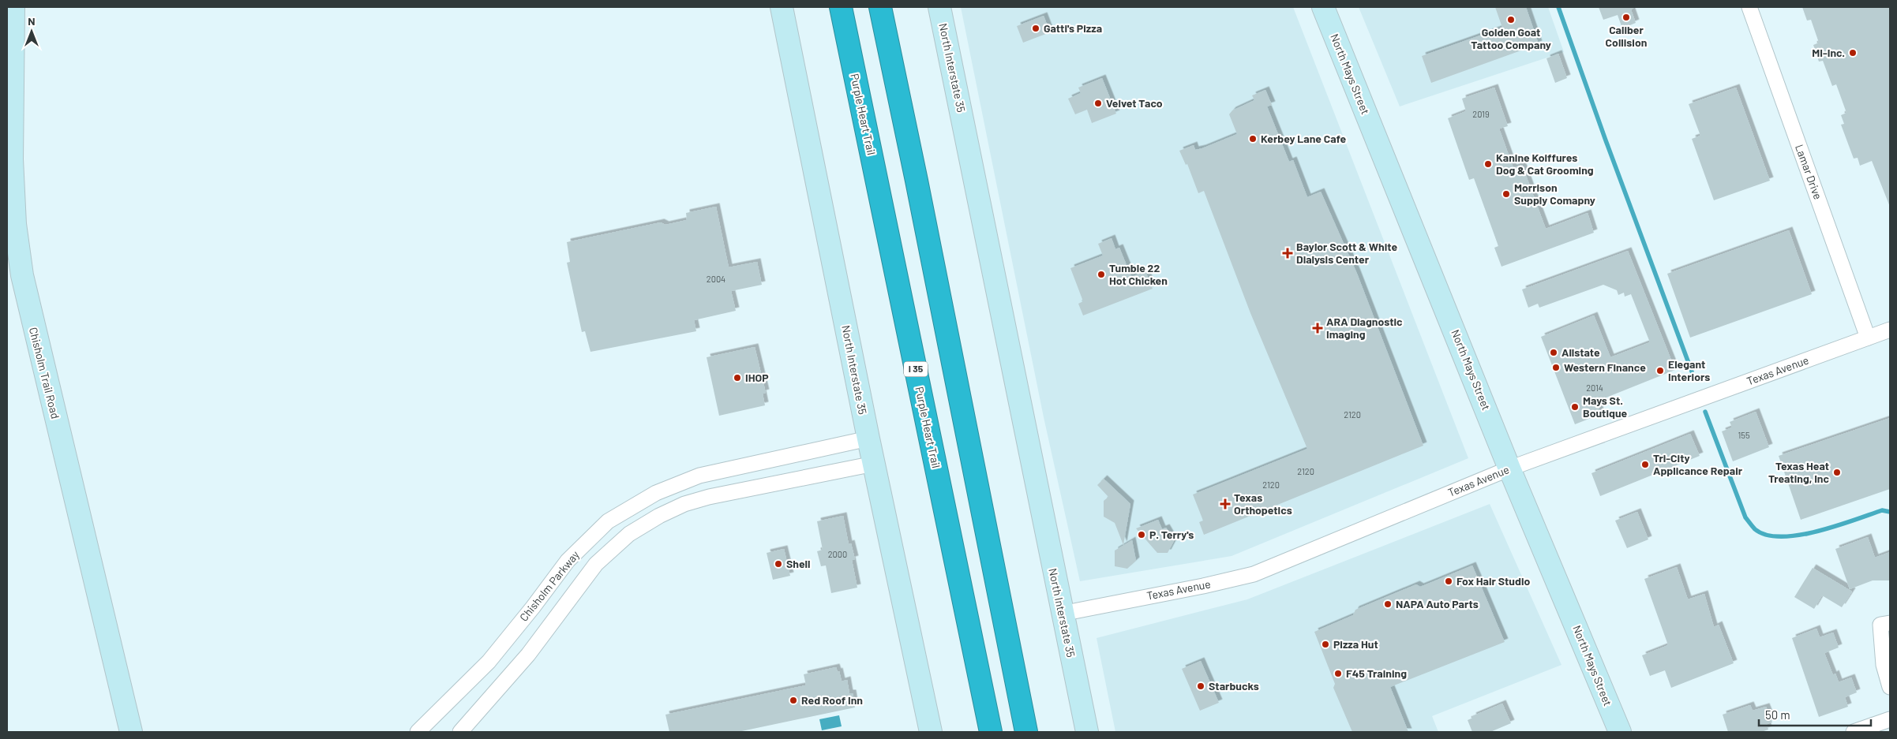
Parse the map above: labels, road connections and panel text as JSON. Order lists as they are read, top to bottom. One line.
{"streets":{"highway":["Purple Heart Trail","I 35"],"main road":["North Interstate 35","North Mays Street","Chisholm Trail Road"],"street":["Lamar Drive","Texas Avenue","Chisholm Parkway"]},"crossings":[["North Interstate 35","Texas Avenue"],["North Interstate 35","Chisholm Parkway"],["North Mays Street","Texas Avenue"],["Lamar Drive","Texas Avenue"]],"places":{"other":["Caliber Collision","Golden Goat Tattoo Company","Gatti's Pizza","MI-Inc.","Velvet Taco","Kerbey Lane Cafe","Kanine Koiffures Dog & Cat Grooming","Morrison Supply Comapny","Tumble 22 Hot Chicken","Allstate","Western Finance","Elegant Interiors","IHOP","Mays St. Boutique","Tri-City Applicance Repair","Texas Heat Treating, Inc","P. Terry's","Shell","Fox Hair Studio","NAPA Auto Parts","Pizza Hut","F45 Training","Starbucks","Red Roof Inn"],"health":["Baylor Scott & White Dialysis Center","ARA Diagnostic Imaging","Texas Orthopetics"]},"house_numbers":["2019","2004","2014","2120","155","2120","2120","2000"],"scale_bar":"50 m","north":"top"}
